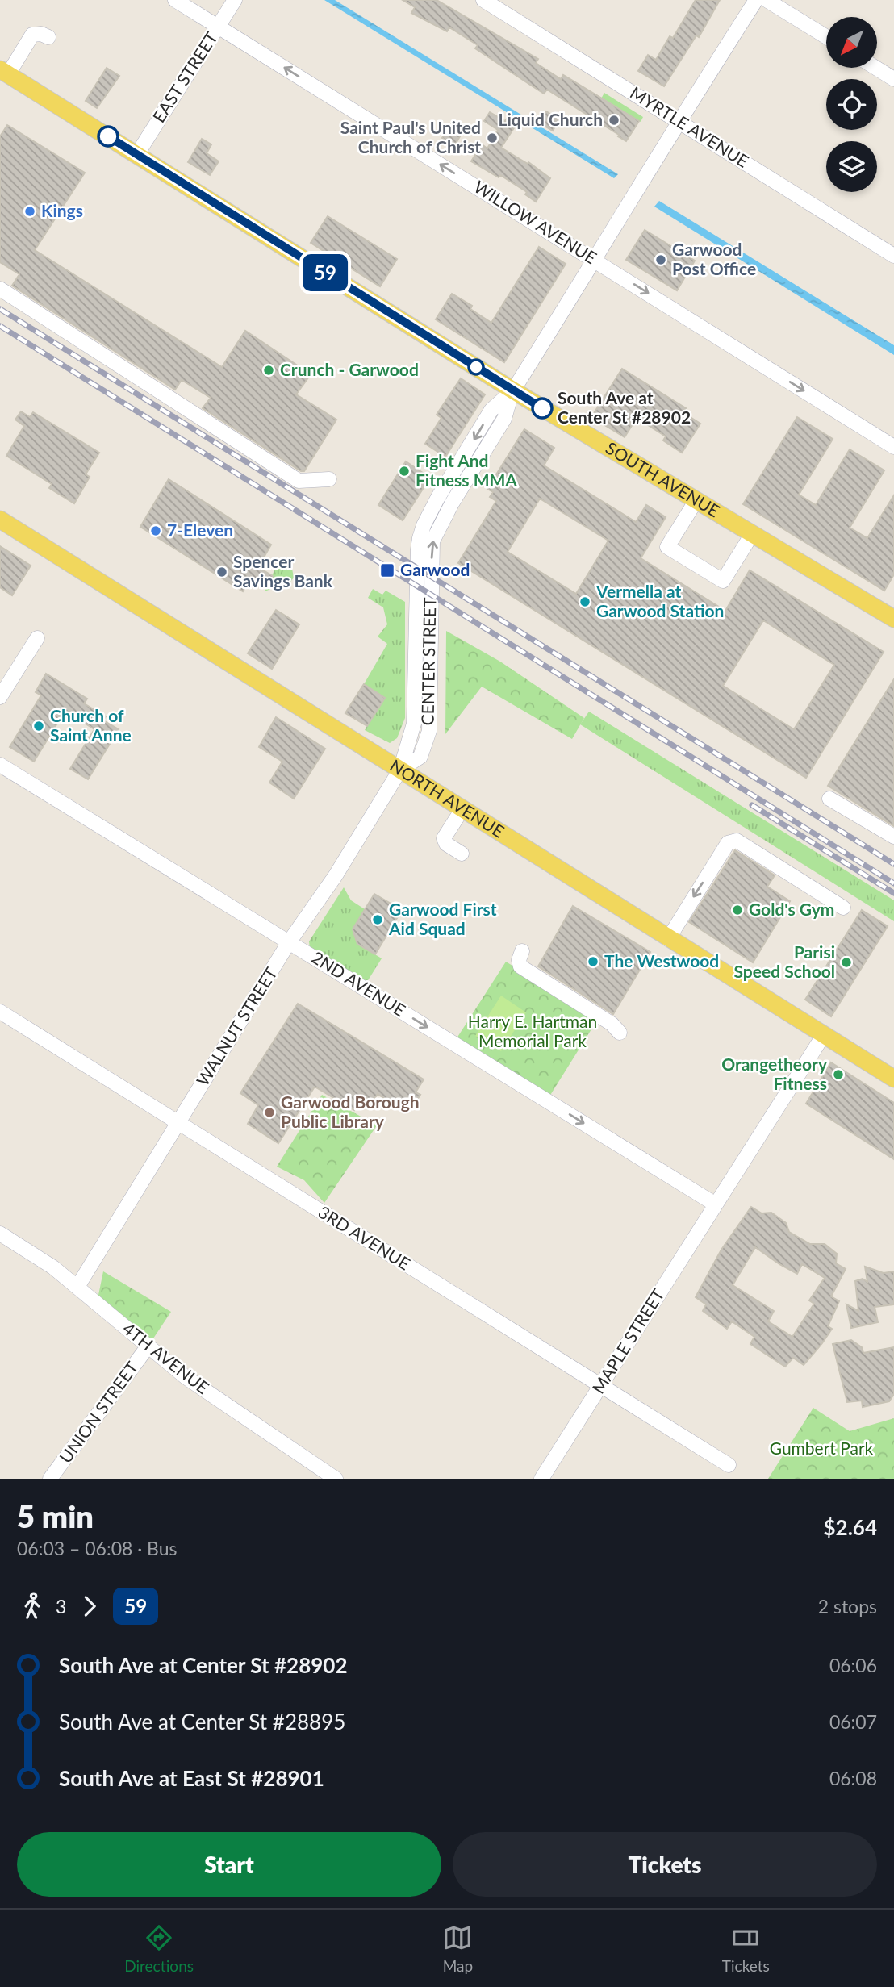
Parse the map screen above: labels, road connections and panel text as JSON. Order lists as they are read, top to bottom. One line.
{"streets":{"main road":["SOUTH AVENUE","NORTH AVENUE"],"street":["EAST STREET","MYRTLE AVENUE","WILLOW AVENUE","CENTER STREET","2ND AVENUE","WALNUT STREET","3RD AVENUE","MAPLE STREET","4TH AVENUE","UNION STREET"]},"crossings":[["EAST STREET","WILLOW AVENUE"],["EAST STREET","SOUTH AVENUE"],["MYRTLE AVENUE","CENTER STREET"],["WILLOW AVENUE","CENTER STREET"],["SOUTH AVENUE","CENTER STREET"],["CENTER STREET","NORTH AVENUE"],["CENTER STREET","WALNUT STREET"],["NORTH AVENUE","WALNUT STREET"],["NORTH AVENUE","MAPLE STREET"],["2ND AVENUE","WALNUT STREET"],["2ND AVENUE","MAPLE STREET"],["WALNUT STREET","3RD AVENUE"],["WALNUT STREET","4TH AVENUE"],["3RD AVENUE","MAPLE STREET"],["4TH AVENUE","UNION STREET"]],"one_way":["2ND AVENUE"],"parks":["Harry E. Hartman Memorial Park","Gumbert Park"],"places":{"other":["Liquid Church","Saint Paul's United Church of Christ","Kings","Garwood Post Office","Crunch - Garwood","South Ave at Center St #28902","Fight And Fitness MMA","7-Eleven","Spencer Savings Bank","Vermella at Garwood Station","Church of Saint Anne","Gold's Gym","Garwood First Aid Squad","The Westwood","Parisi Speed School","Orangetheory Fitness","Garwood Borough Public Library"],"transit":["Garwood"]},"lines":["bus line 59"],"north":"bottom left","page":{"on_map":"59","heading":["5 min","06:03 – 06:08 · Bus","$2.64"],"legs":["3","59","2 stops"],"list":[{"name":"South Ave at Center St #28902","value":"06:06"},{"name":"South Ave at Center St #28895","value":"06:07"},{"name":"South Ave at East St #28901","value":"06:08"}],"buttons":["Start","Tickets"],"tabs":["Directions","Map","Tickets"]}}
